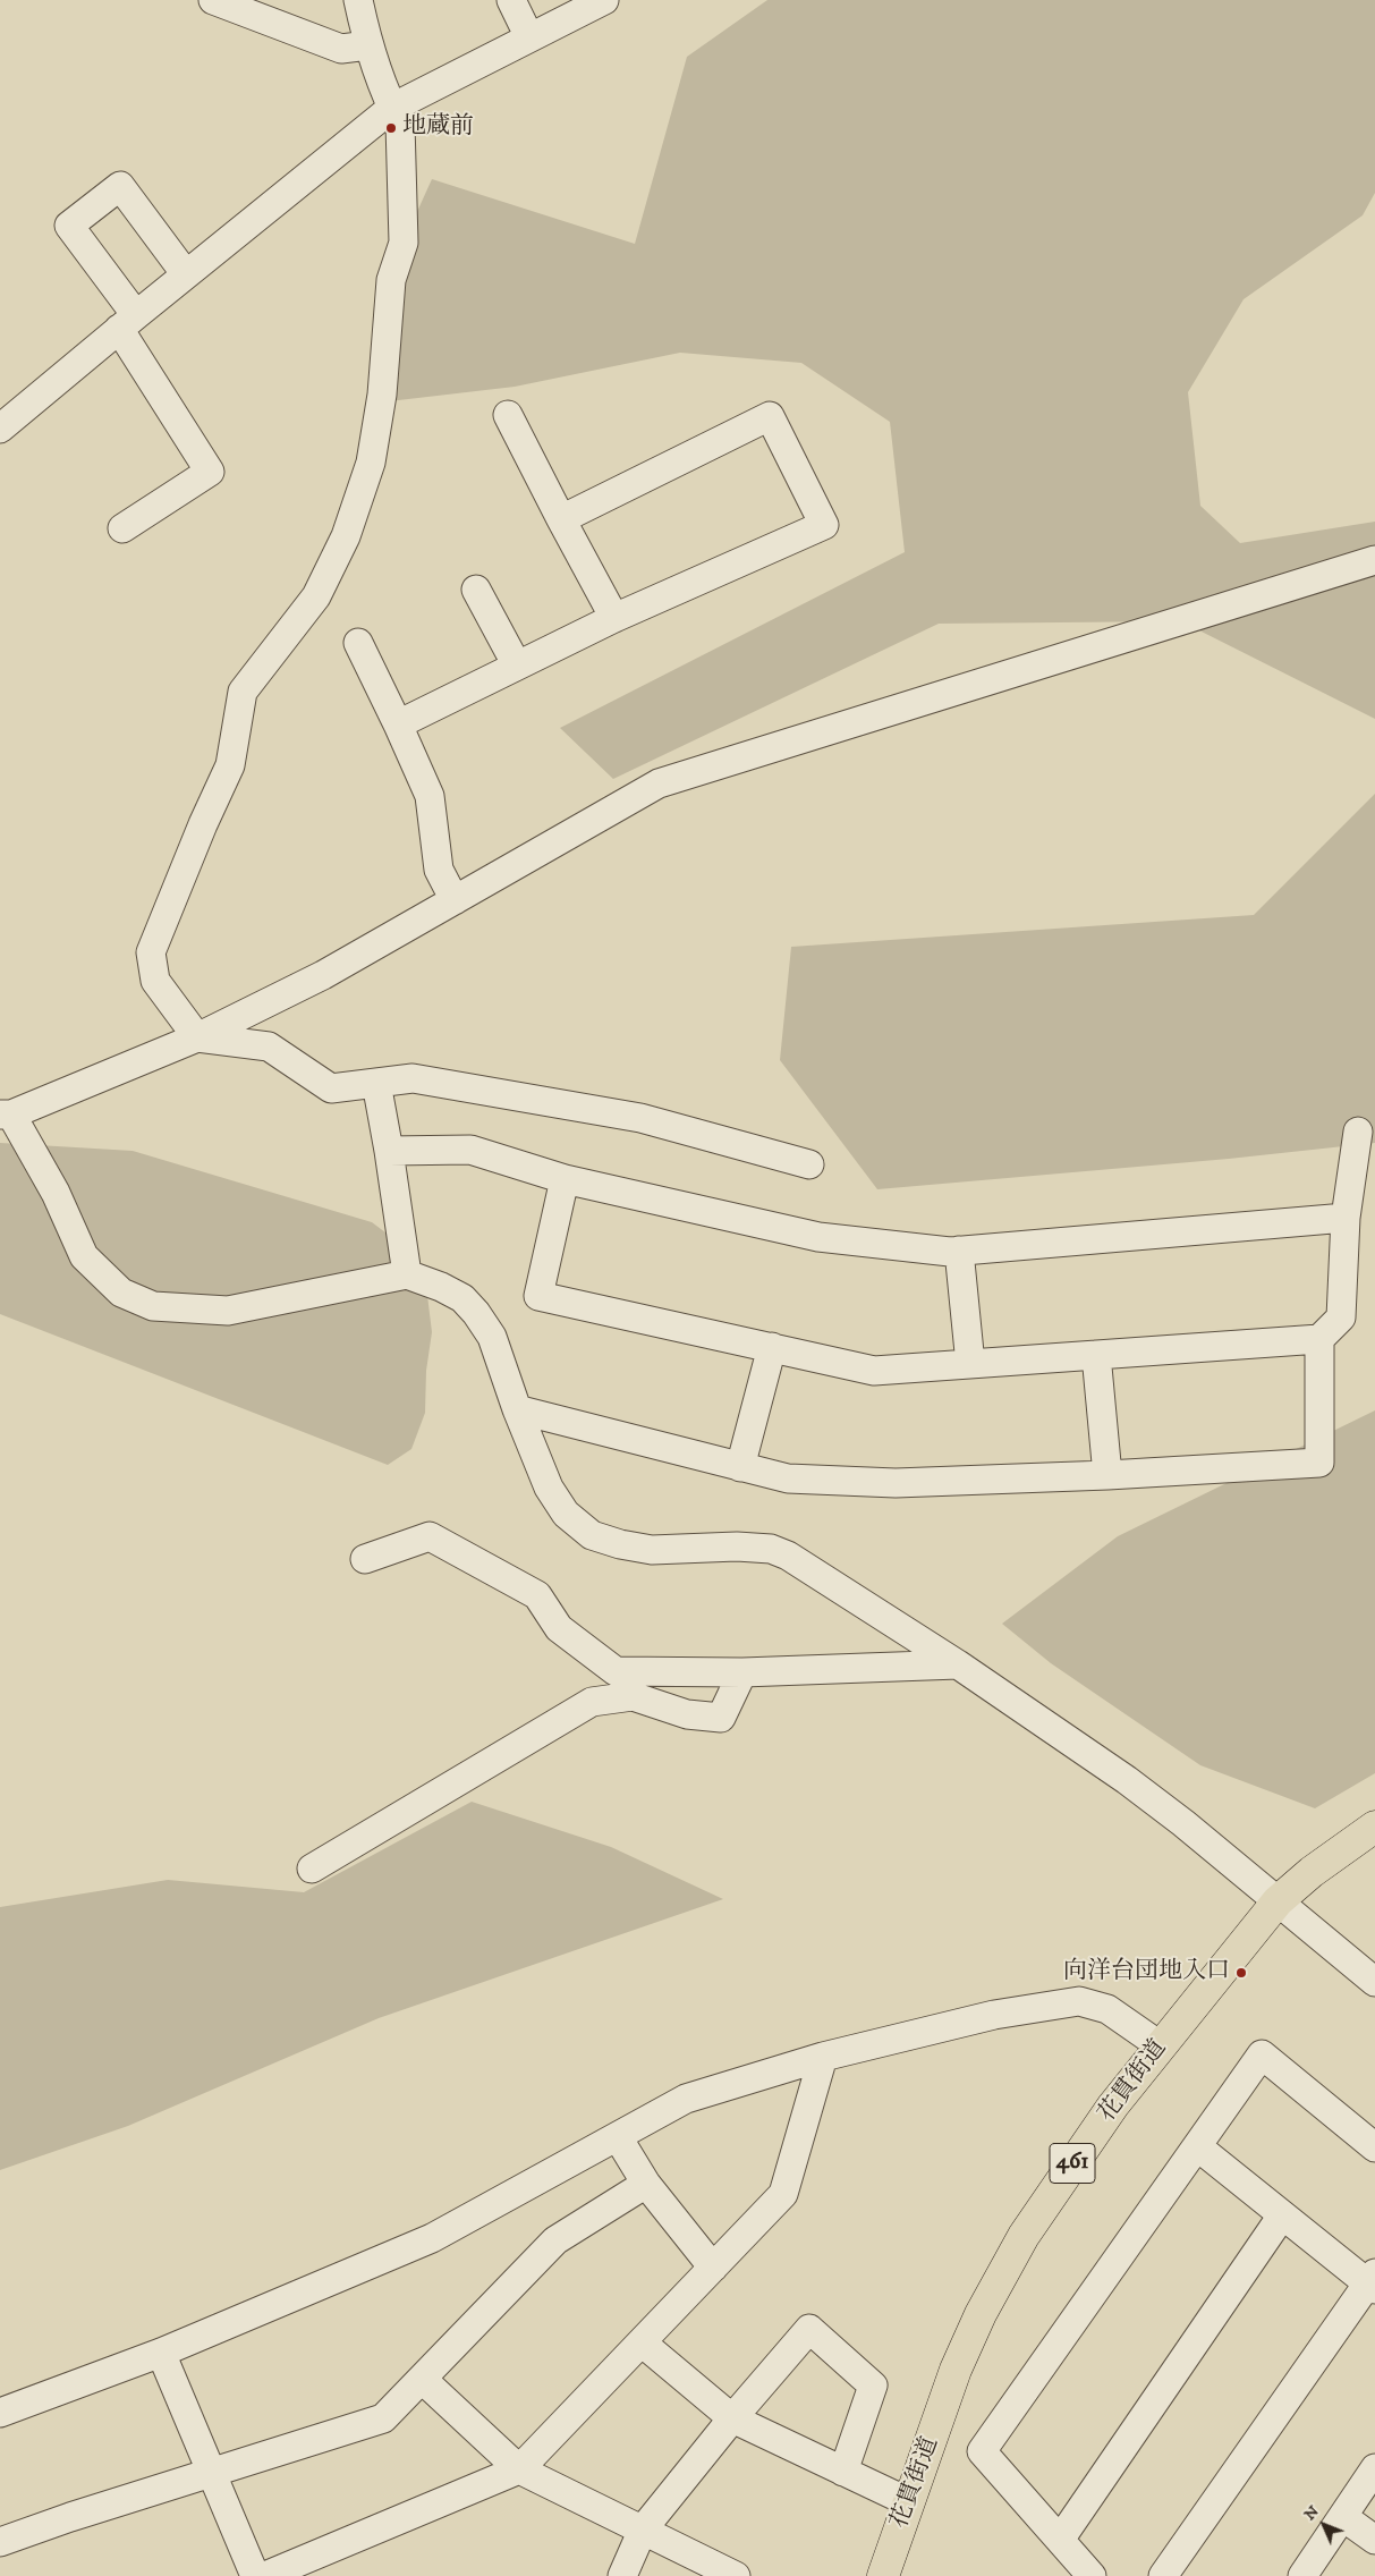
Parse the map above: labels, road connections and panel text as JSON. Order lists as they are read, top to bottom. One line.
{"streets":{"highway":["花貫街道","461"]},"places":["地蔵前","向洋台団地入口"],"north":"top left"}
